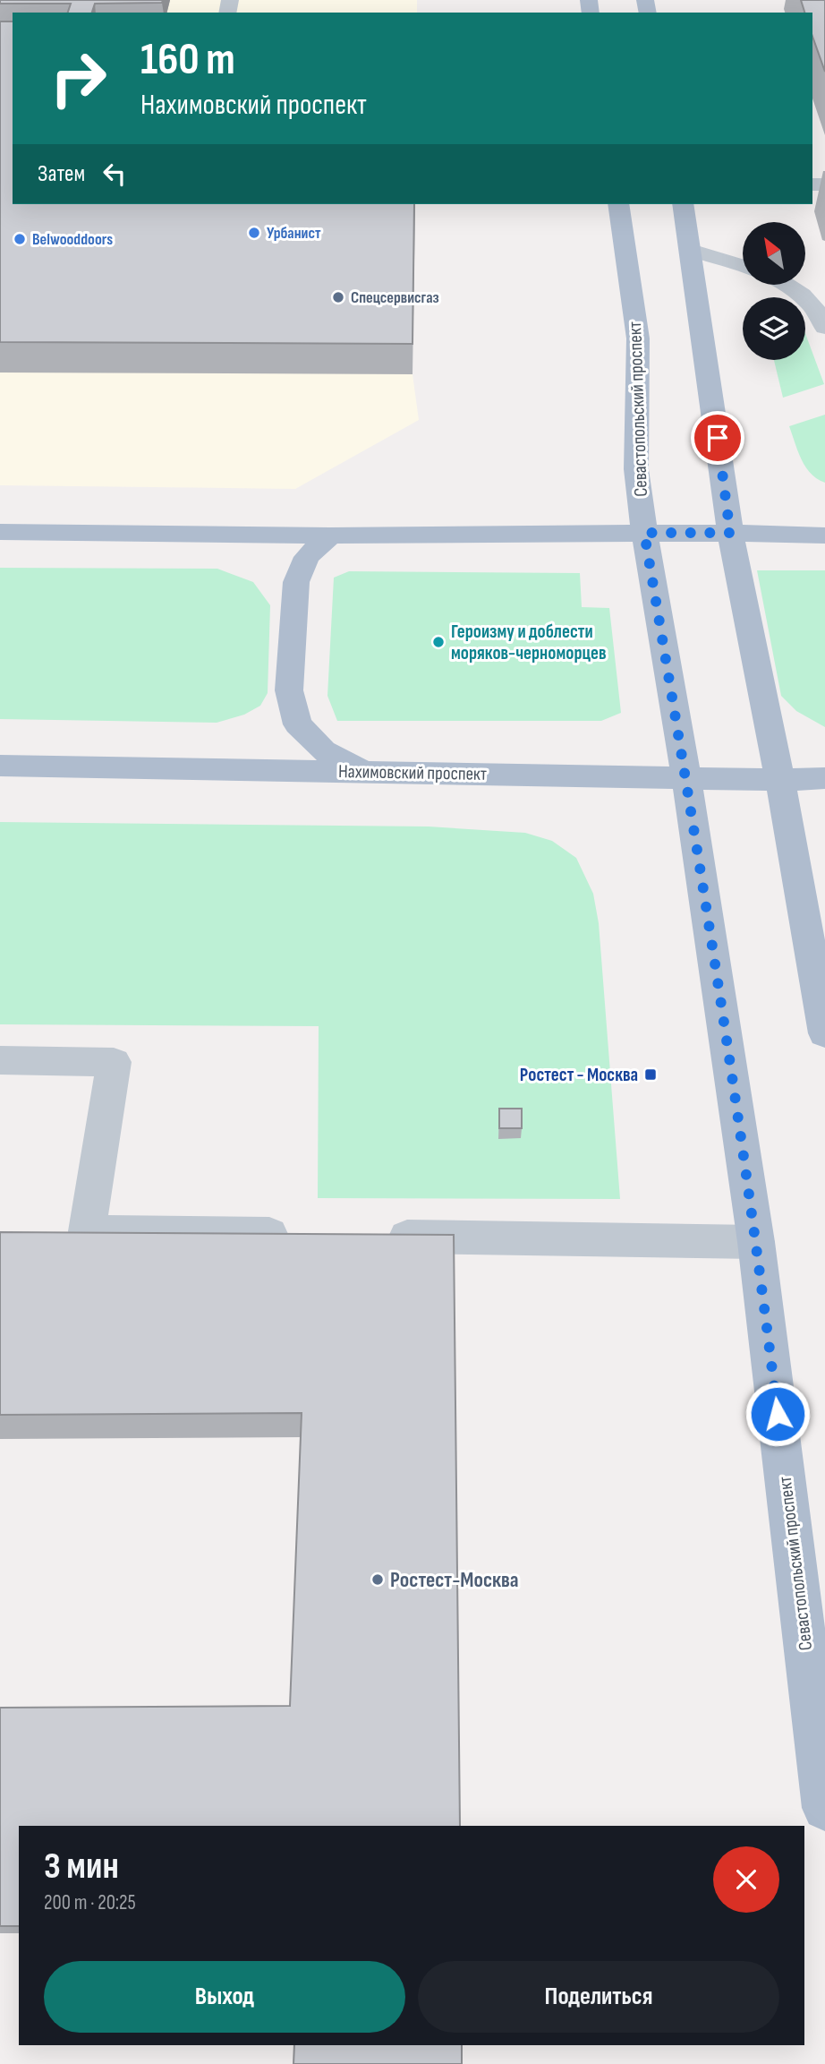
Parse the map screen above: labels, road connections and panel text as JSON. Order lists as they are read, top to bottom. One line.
{"streets":{"main road":["Севастопольский проспект","Нахимовский проспект"]},"crossings":[["Севастопольский проспект","Нахимовский проспект"]],"places":{"other":["Урбанист","Belwooddoors","Спецсервисгаз","Героизму и доблести моряков-черноморцев","Ростест-Москва"],"transit":["Ростест - Москва"]},"north":"top left","page":{"turn":["160 m","Нахимовский проспект"],"then":"Затем","heading":["3 мин","200 m · 20:25"],"buttons":["Выход","Поделиться"]}}
